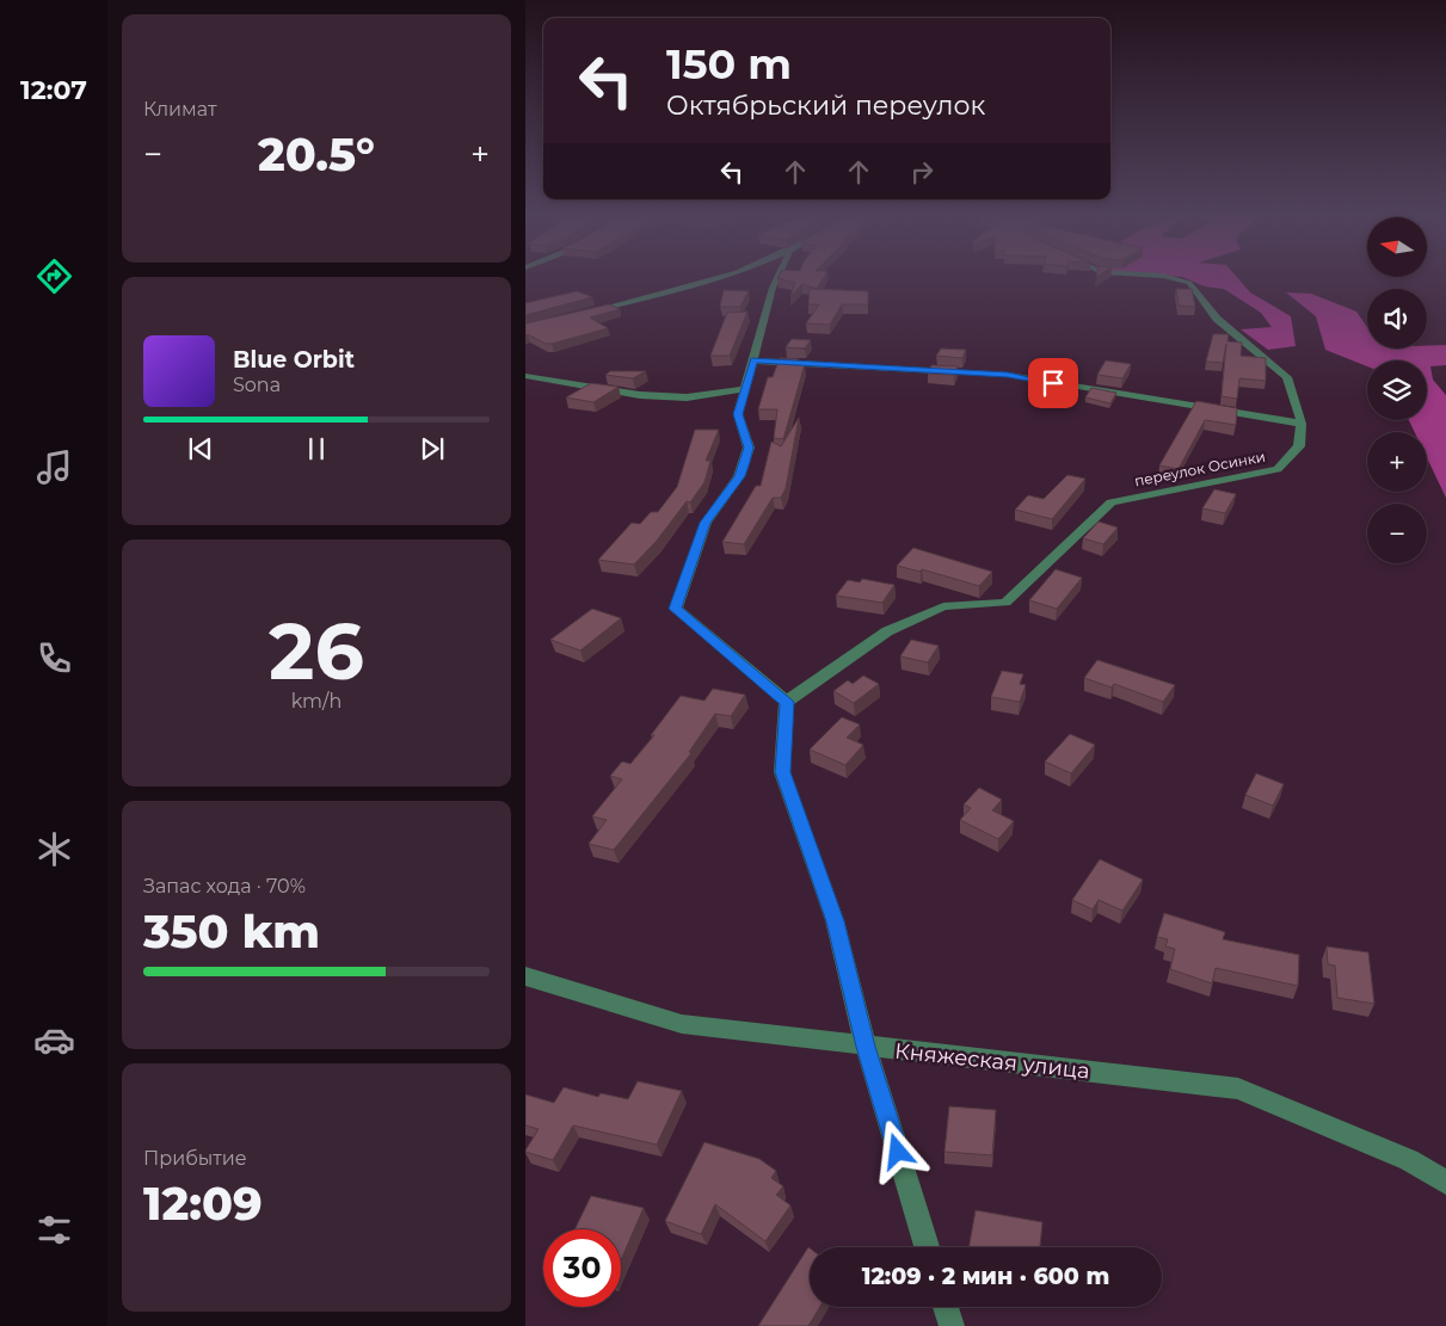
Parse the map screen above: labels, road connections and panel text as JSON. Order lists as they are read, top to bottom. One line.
{"streets":{"street":["переулок Осинки","Княжеская улица"]},"north":"left","page":{"tabs":"12:07","tile":["Климат",["26","km/h"],["Запас хода · 70%","350 km"],["Прибытие","12:09"]],"turn":["150 m","Октябрьский переулок"],"heat":["−","20.5°","+"],"map_buttons":["+","−"],"song":["Blue Orbit","Sona"],"limit":"30","trip":"12:09 · 2 мин · 600 m"}}
